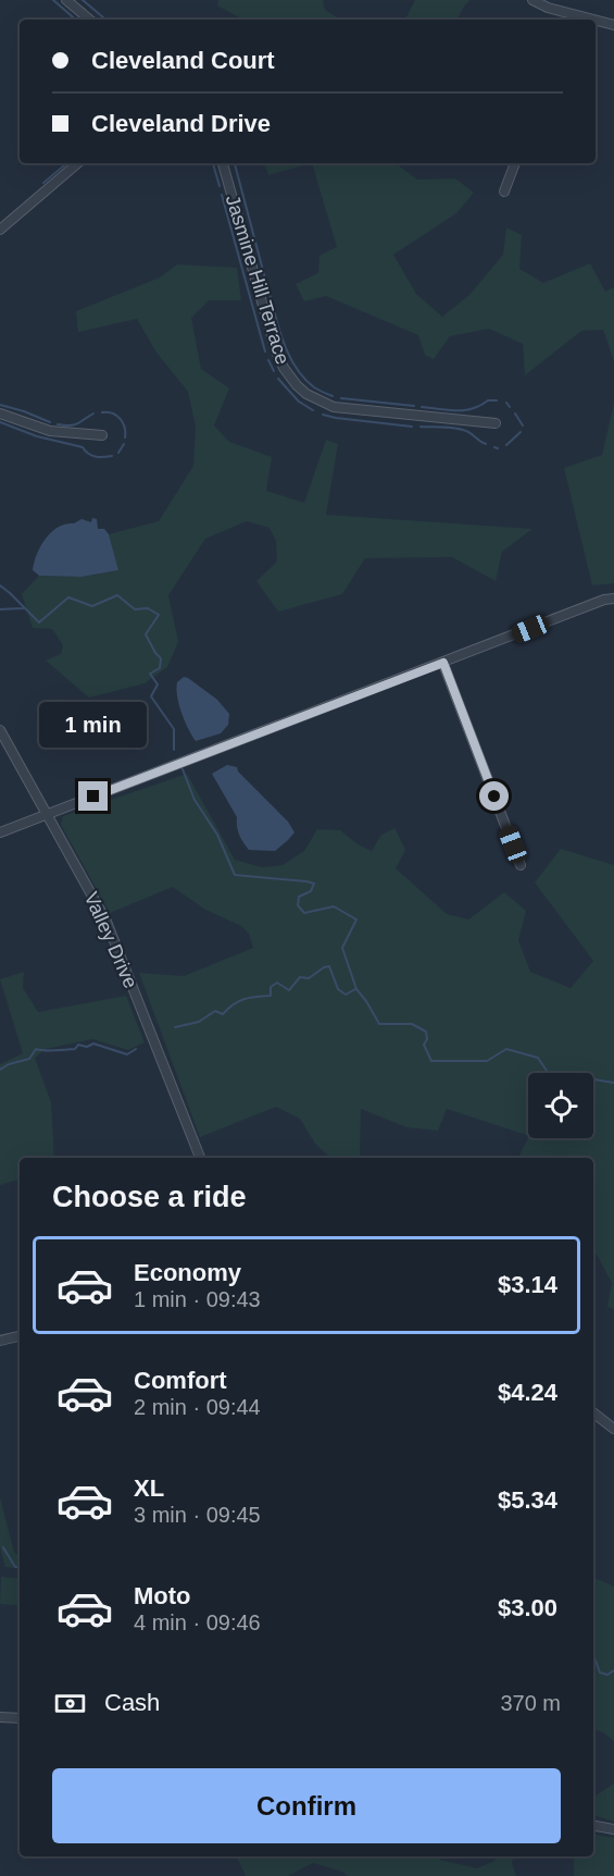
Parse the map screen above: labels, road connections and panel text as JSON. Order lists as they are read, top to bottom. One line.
{"streets":{"street":["Jasmine Hill Terrace","Valley Drive"]},"page":{"banner":["Cleveland Court","Cleveland Drive"],"bubble":"1 min","heading":"Choose a ride","list":[{"name":"Economy","note":"1 min · 09:43","value":"$3.14"},{"name":"Comfort","note":"2 min · 09:44","value":"$4.24"},{"name":"XL","note":"3 min · 09:45","value":"$5.34"},{"name":"Moto","note":"4 min · 09:46","value":"$3.00"}],"pay":["Cash","370 m"],"buttons":"Confirm"}}
